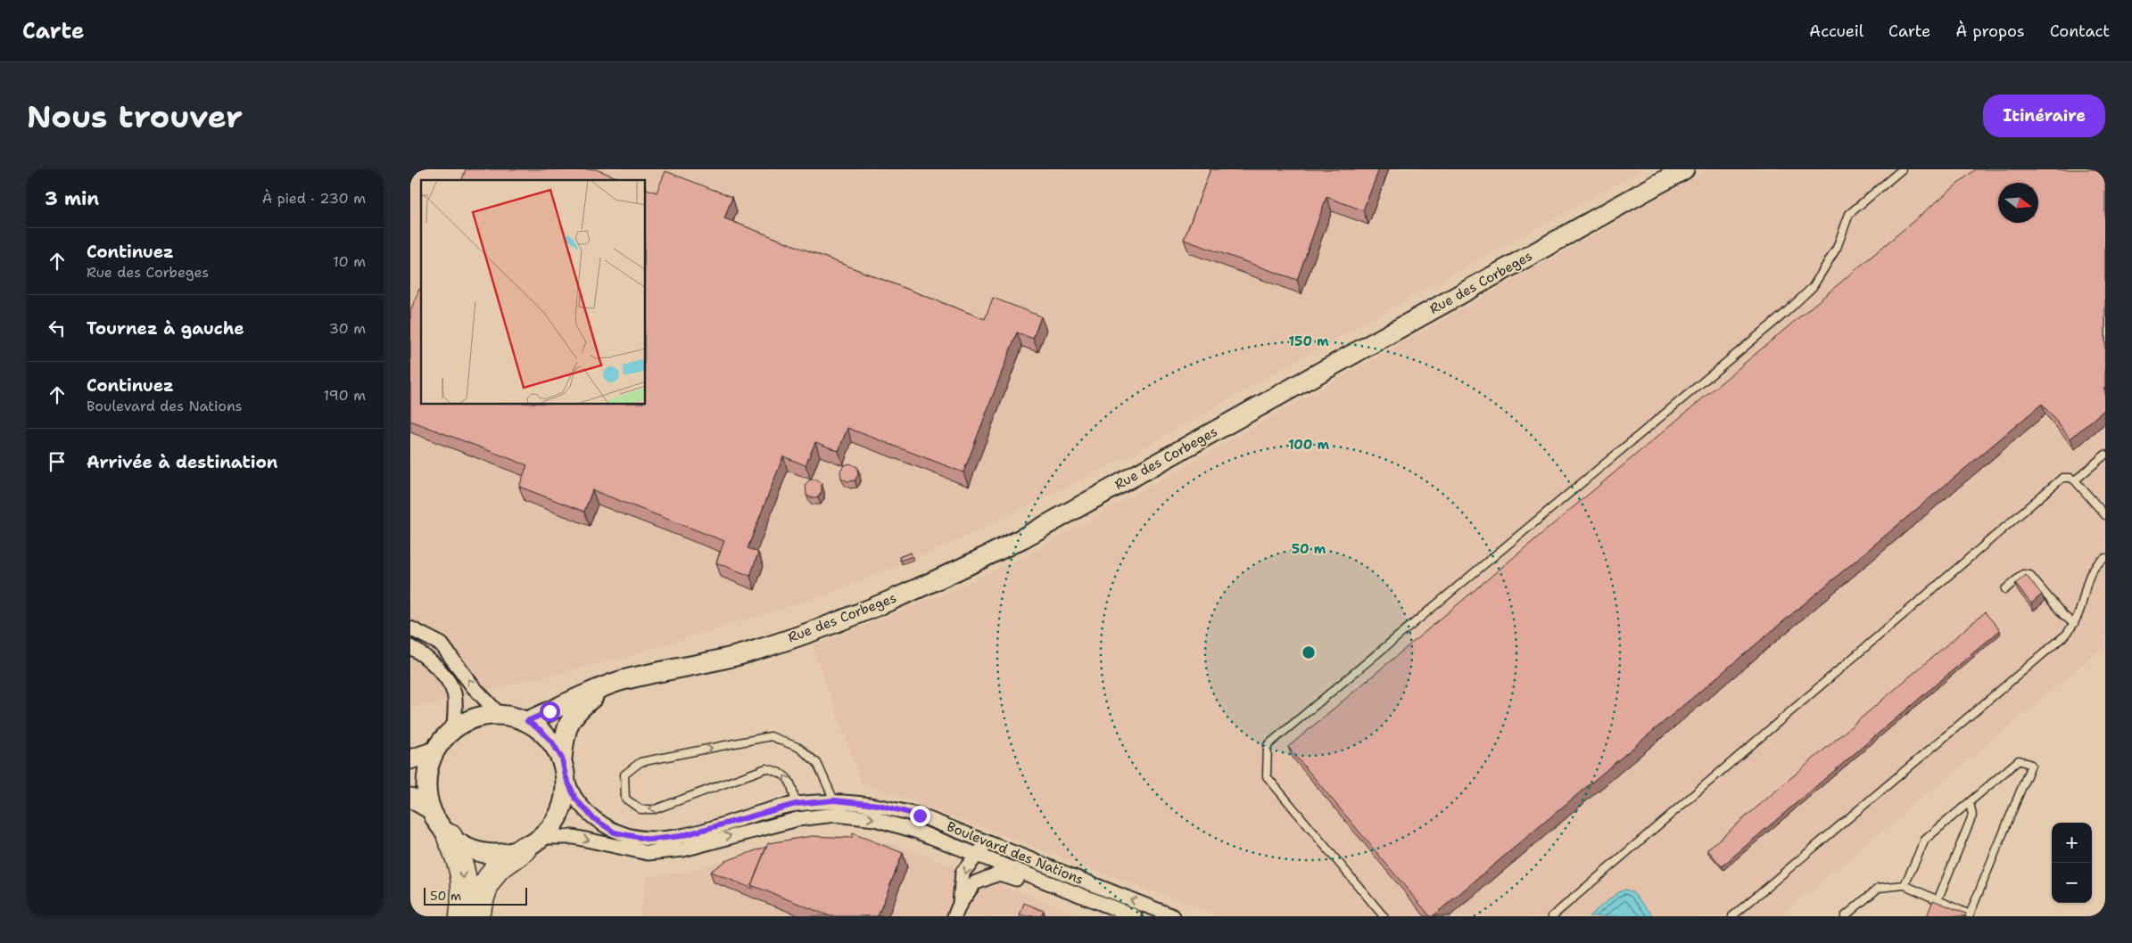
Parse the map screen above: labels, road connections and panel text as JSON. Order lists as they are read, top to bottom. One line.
{"streets":{"street":["Rue des Corbeges","Boulevard des Nations"]},"crossings":[["Rue des Corbeges","Boulevard des Nations"]],"scale_bar":"50 m","north":"right","page":{"header":"Carte","nav":["Accueil","Carte","À propos","Contact"],"buttons":"Itinéraire","title":"Nous trouver","heading":["3 min","À pied · 230 m"],"list":[["Continuez","Rue des Corbeges","10 m"],["Tournez à gauche","30 m"],["Continuez","Boulevard des Nations","190 m"],"Arrivée à destination"],"map_buttons":["+","−"],"scale":"50 m"},"rings":["150 m","100 m","50 m"]}
